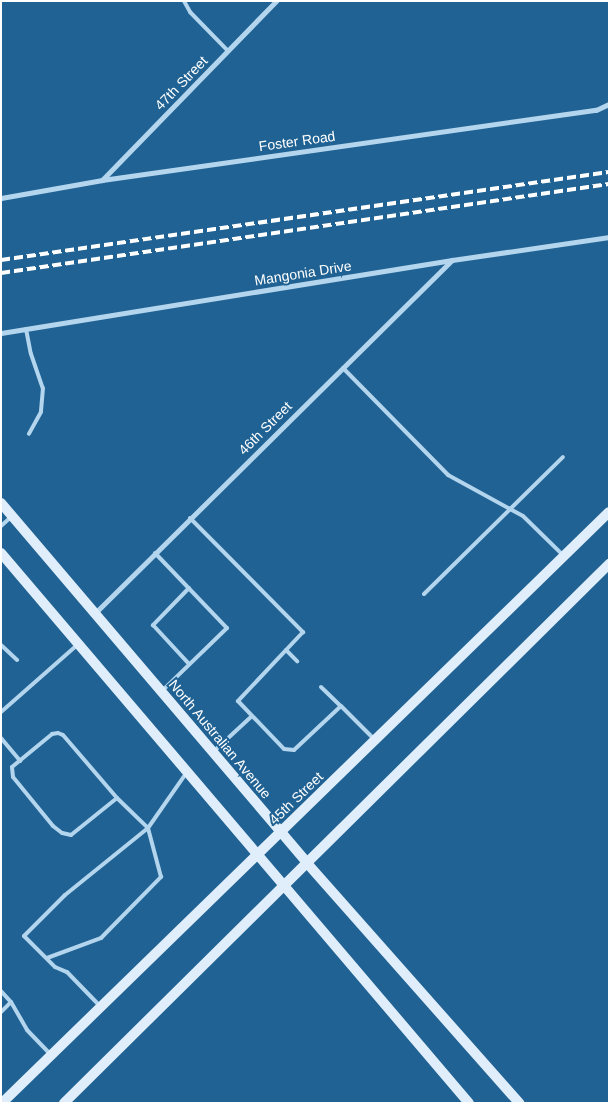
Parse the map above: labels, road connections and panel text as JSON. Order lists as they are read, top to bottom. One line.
{"streets":{"main road":["North Australian Avenue","45th Street"],"street":["47th Street","Foster Road","Mangonia Drive","46th Street"]},"crossings":[["47th Street","Foster Road"],["Mangonia Drive","46th Street"],["46th Street","North Australian Avenue"],["North Australian Avenue","45th Street"]]}
